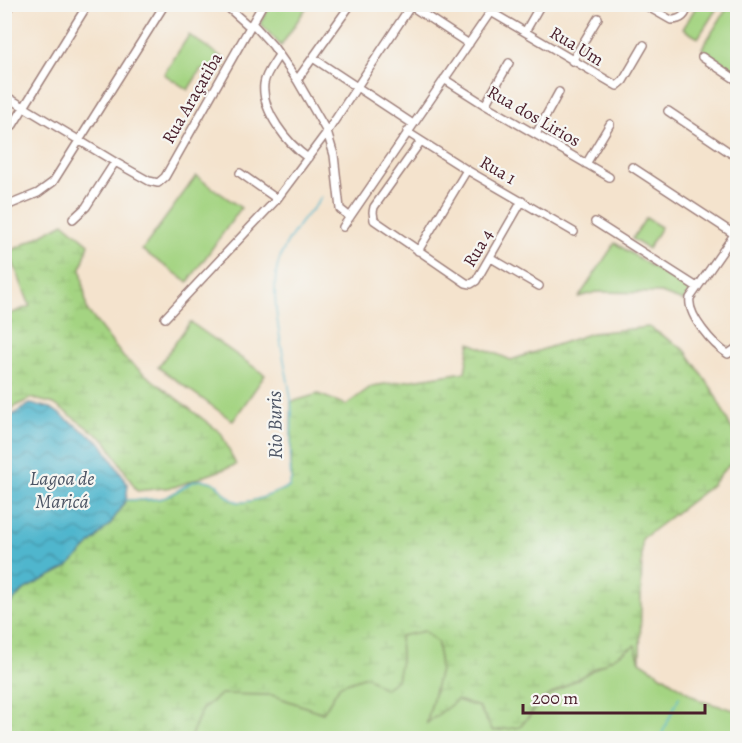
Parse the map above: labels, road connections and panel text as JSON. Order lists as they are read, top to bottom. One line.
{"streets":{"street":["Rua Um","Rua Araçatiba","Rua dos Lirios","Rua 1","Rua 4"]},"crossings":[["Rua 1","Rua 4"]],"water":["Rio Buris","Lagoa de Maricá"],"scale_bar":"200 m"}
